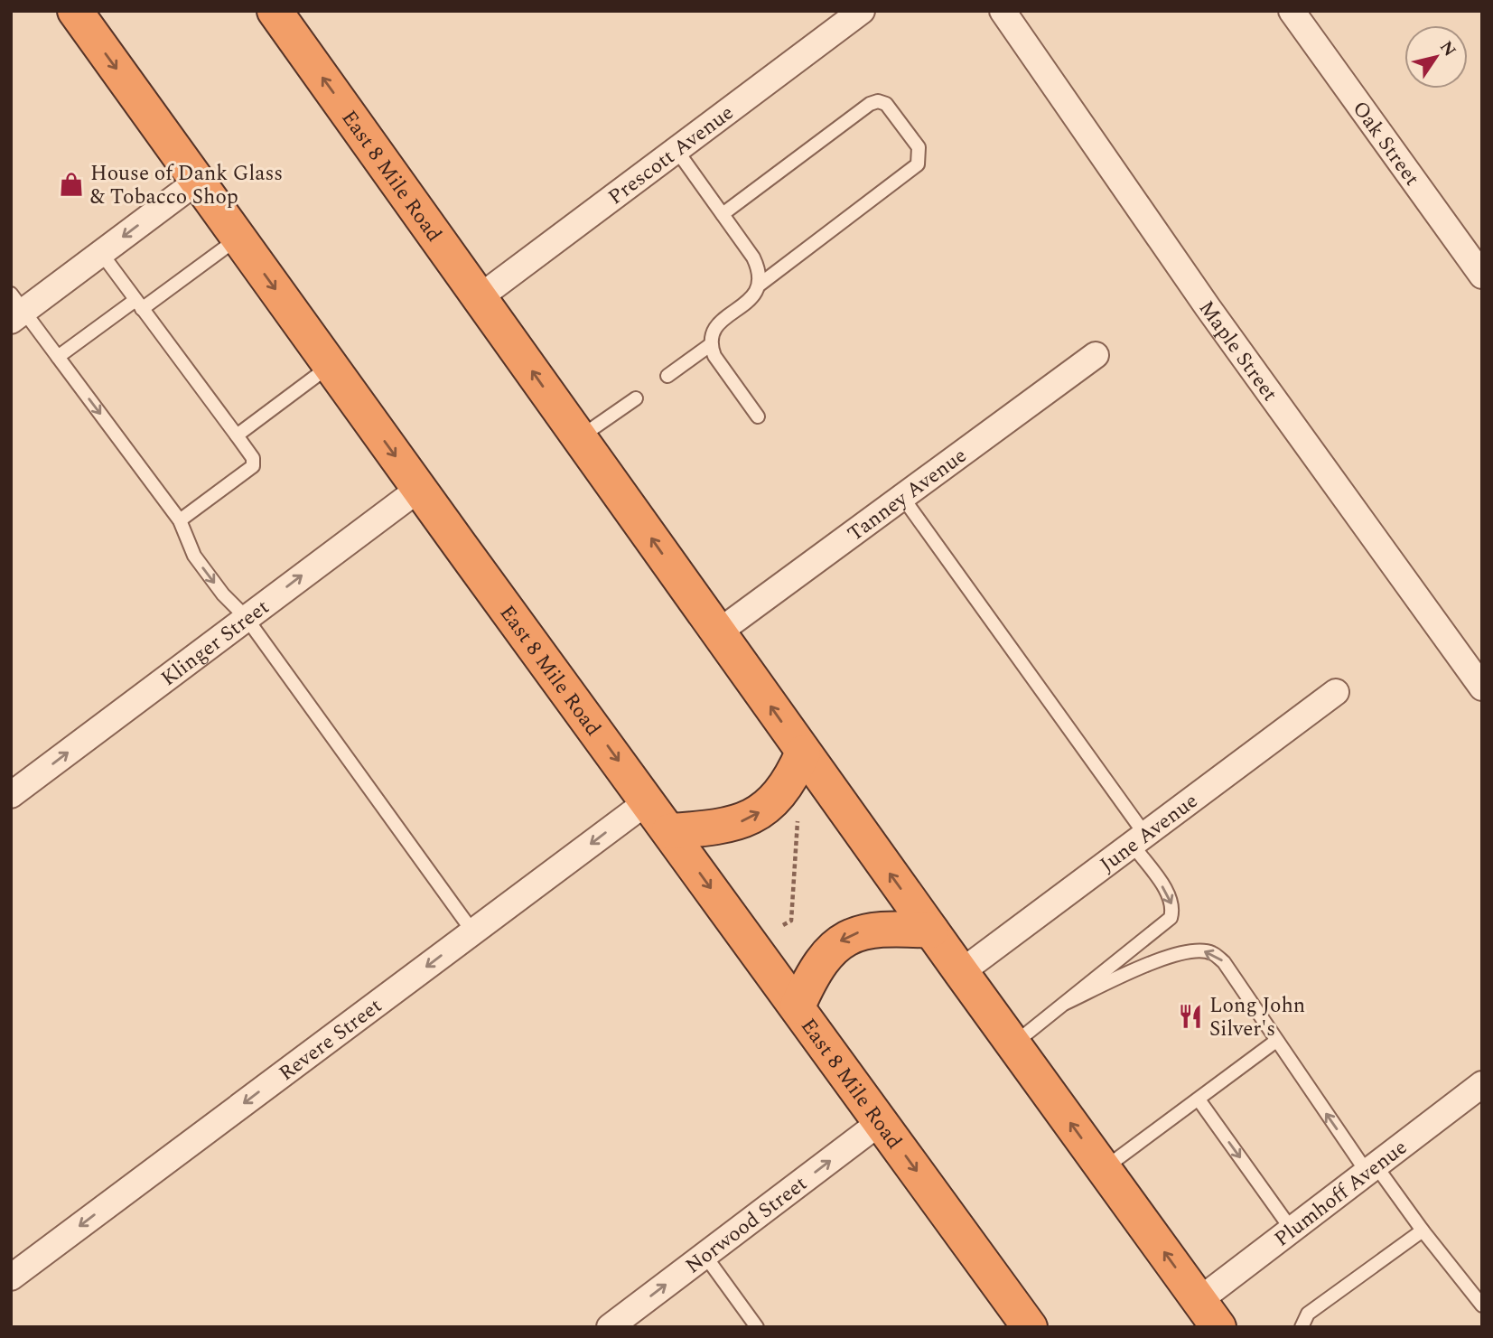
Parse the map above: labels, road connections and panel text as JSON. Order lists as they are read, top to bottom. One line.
{"streets":{"highway":["East 8 Mile Road"],"street":["Oak Street","Prescott Avenue","Maple Street","Tanney Avenue","Klinger Street","June Avenue","Revere Street","Plumhoff Avenue","Norwood Street"]},"crossings":[["Prescott Avenue","East 8 Mile Road"],["East 8 Mile Road","Tanney Avenue"],["East 8 Mile Road","Klinger Street"],["East 8 Mile Road","June Avenue"],["East 8 Mile Road","Revere Street"],["East 8 Mile Road","Plumhoff Avenue"],["East 8 Mile Road","Norwood Street"]],"one_way":["Klinger Street","Revere Street","Norwood Street"],"places":{"shop":["House of Dank Glass & Tobacco Shop"],"restaurant":["Long John Silver's"]},"north":"top right"}
